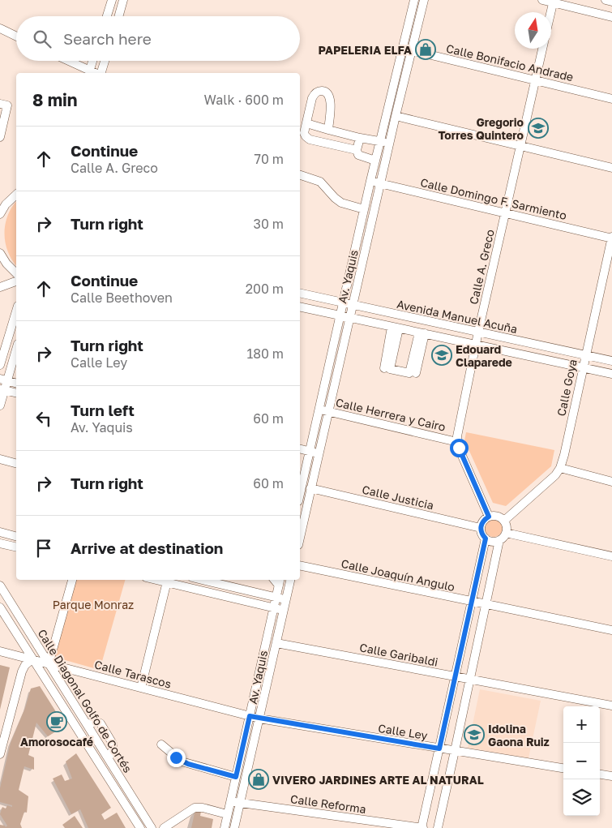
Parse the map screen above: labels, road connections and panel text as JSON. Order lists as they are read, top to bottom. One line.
{"streets":{"street":["Calle Bonifacio Andrade","Calle Domingo F. Sarmiento","Calle A. Greco","Av. Yaquis","Avenida Manuel Acuña","Calle Goya","Calle Herrera y Cairo","Calle Justicia","Calle Joaquín Angulo","Calle Garibaldi","Calle Tarascos","Calle Diagonal Golfo de Cortés","Calle Ley","Calle Reforma"]},"crossings":[["Calle Bonifacio Andrade","Calle A. Greco"],["Calle Bonifacio Andrade","Av. Yaquis"],["Calle Domingo F. Sarmiento","Calle A. Greco"],["Calle Domingo F. Sarmiento","Av. Yaquis"],["Calle Domingo F. Sarmiento","Calle Goya"],["Calle A. Greco","Avenida Manuel Acuña"],["Calle A. Greco","Calle Goya"],["Calle A. Greco","Calle Herrera y Cairo"],["Calle A. Greco","Calle Justicia"],["Av. Yaquis","Avenida Manuel Acuña"],["Av. Yaquis","Calle Herrera y Cairo"],["Av. Yaquis","Calle Justicia"],["Av. Yaquis","Calle Garibaldi"],["Av. Yaquis","Calle Tarascos"],["Av. Yaquis","Calle Ley"],["Av. Yaquis","Calle Reforma"],["Avenida Manuel Acuña","Calle Goya"],["Calle Goya","Calle Justicia"],["Calle Tarascos","Calle Diagonal Golfo de Cortés"],["Calle Tarascos","Calle Ley"]],"parks":["Parque Monraz"],"places":{"shop":["PAPELERIA ELFA","VIVERO JARDINES ARTE AL NATURAL"],"school or university":["Gregorio Torres Quintero","Edouard Claparede","Idolina Gaona Ruiz"],"cafe":["Amorosocafé"]},"north":"top","page":{"search":"Search here","heading":["8 min","Walk · 600 m"],"list":[["Continue","Calle A. Greco","70 m"],["Turn right","30 m"],["Continue","Calle Beethoven","200 m"],["Turn right","Calle Ley","180 m"],["Turn left","Av. Yaquis","60 m"],["Turn right","60 m"],"Arrive at destination"],"map_buttons":["+","−"]}}
